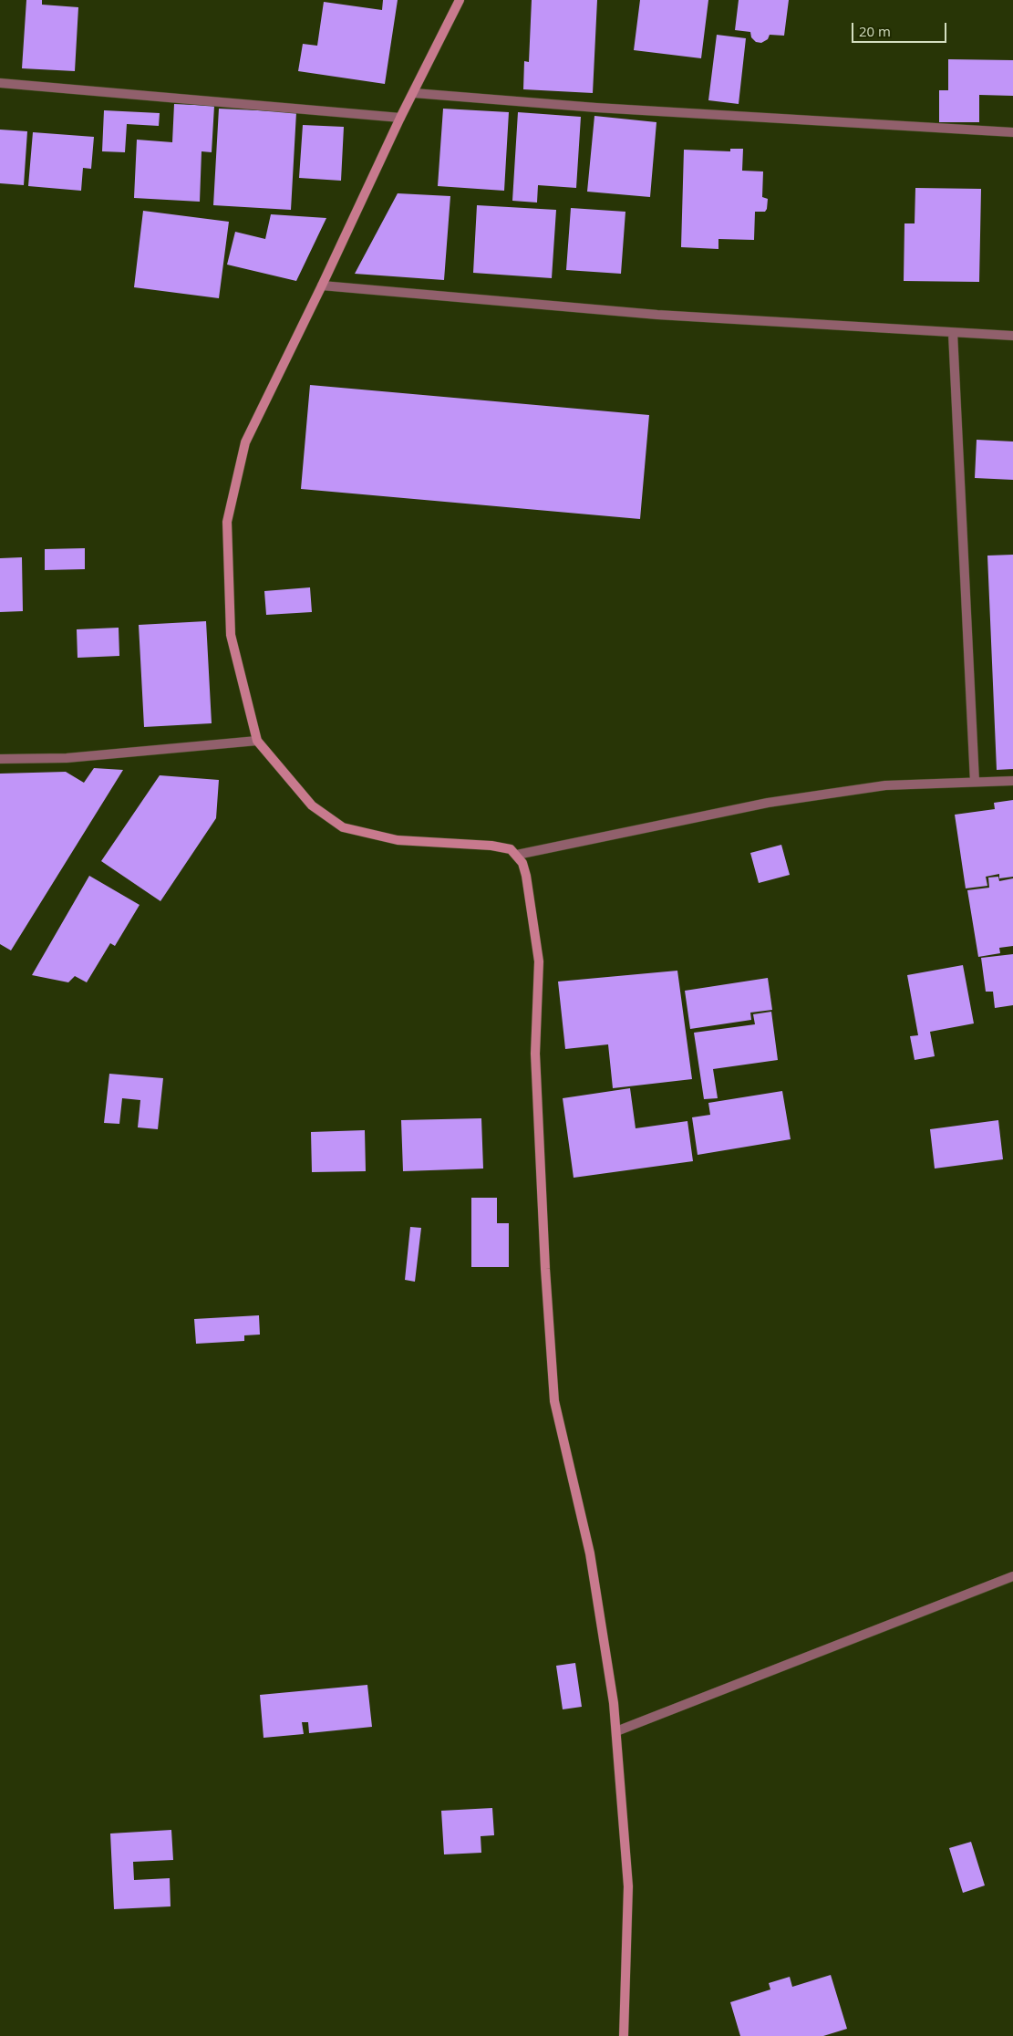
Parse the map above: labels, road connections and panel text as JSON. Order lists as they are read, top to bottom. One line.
{"scale_bar":"20 m"}
